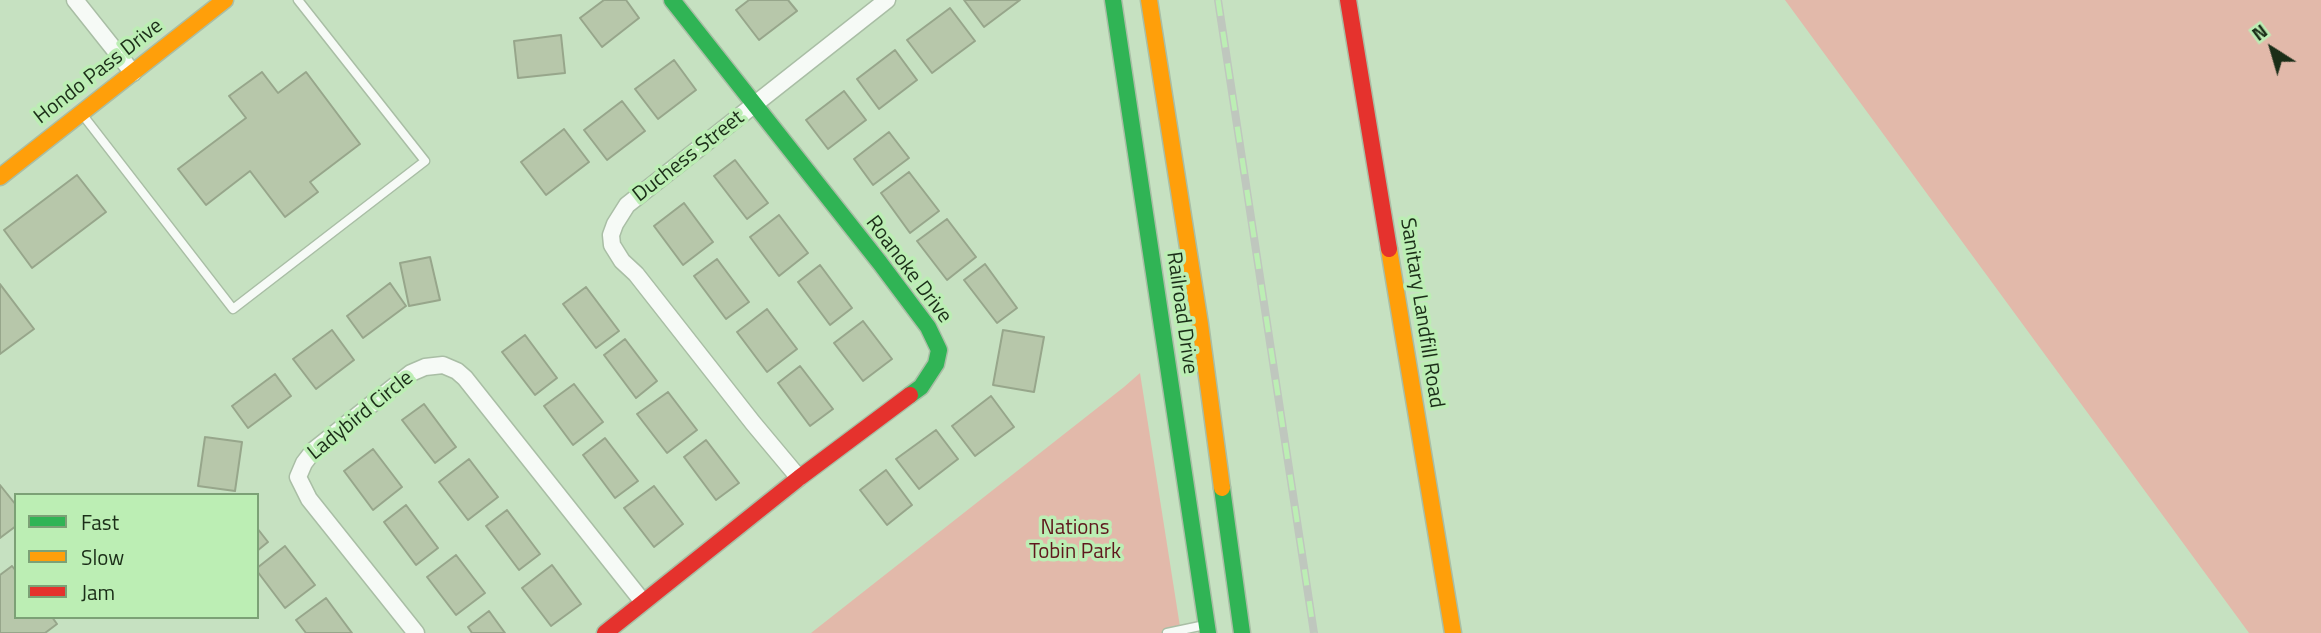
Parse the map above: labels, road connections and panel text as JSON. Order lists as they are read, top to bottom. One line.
{"streets":{"main road":["Hondo Pass Drive","Roanoke Drive","Railroad Drive","Sanitary Landfill Road"],"street":["Duchess Street","Ladybird Circle"]},"crossings":[["Duchess Street","Roanoke Drive"],["Roanoke Drive","Ladybird Circle"]],"parks":["Nations Tobin Park"],"legend":["Fast","Slow","Jam"],"north":"top left"}
